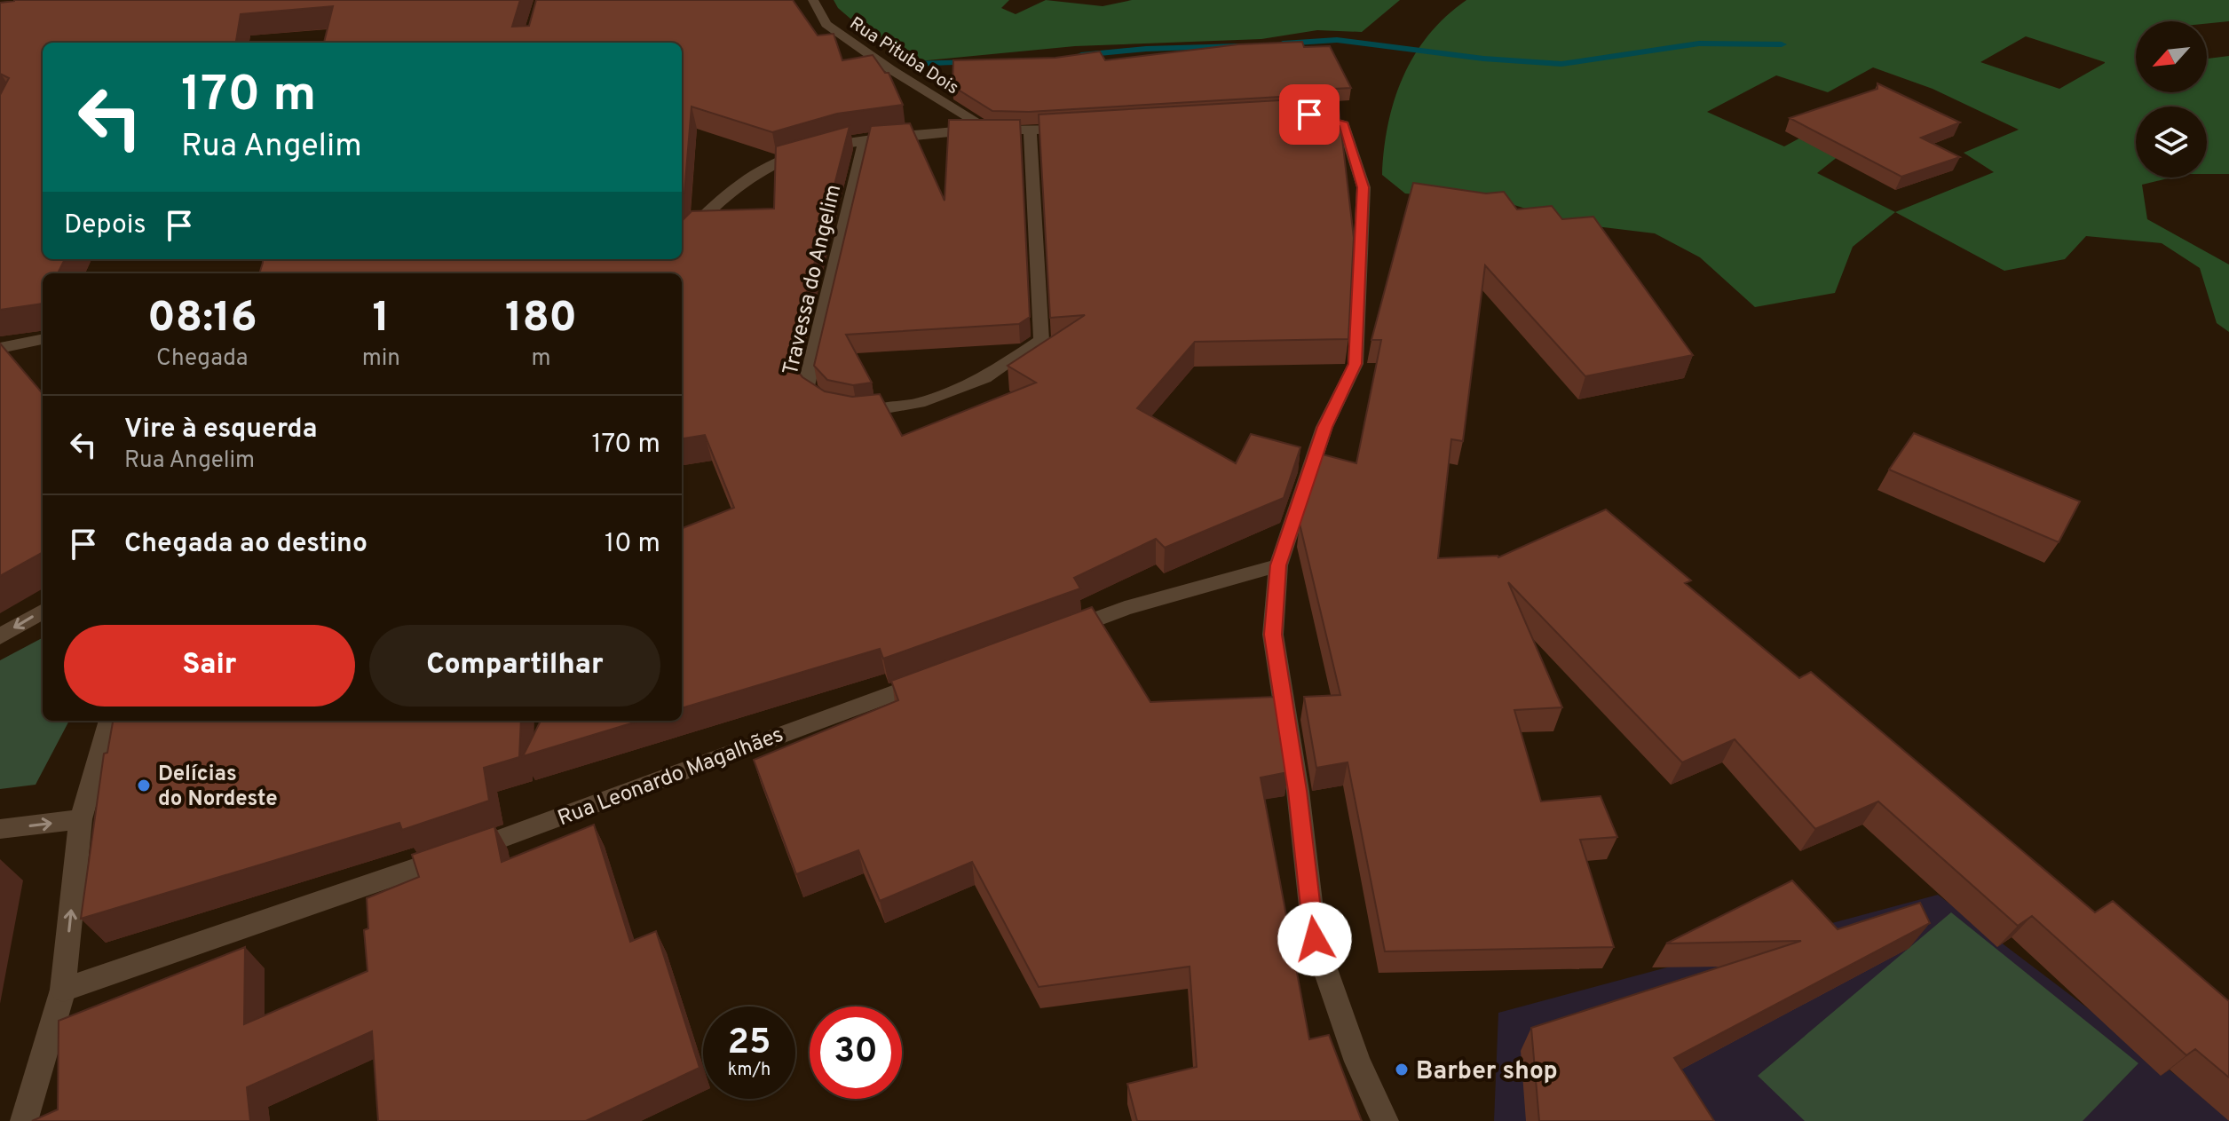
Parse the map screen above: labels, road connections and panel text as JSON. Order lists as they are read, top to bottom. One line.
{"streets":{"street":["Rua Pituba Dois","Travessa do Angelim","Rua Leonardo Magalhães"]},"places":["Delícias do Nordeste","Barber shop"],"north":"bottom left","page":{"turn":["170 m","Rua Angelim"],"then":"Depois","eta":["08:16","Chegada","1","min","180","m"],"list":[{"name":"Vire à esquerda","note":"Rua Angelim","value":"170 m"},{"name":"Chegada ao destino","value":"10 m"}],"buttons":["Sair","Compartilhar"],"speed":"25 km/h","limit":"30"}}
